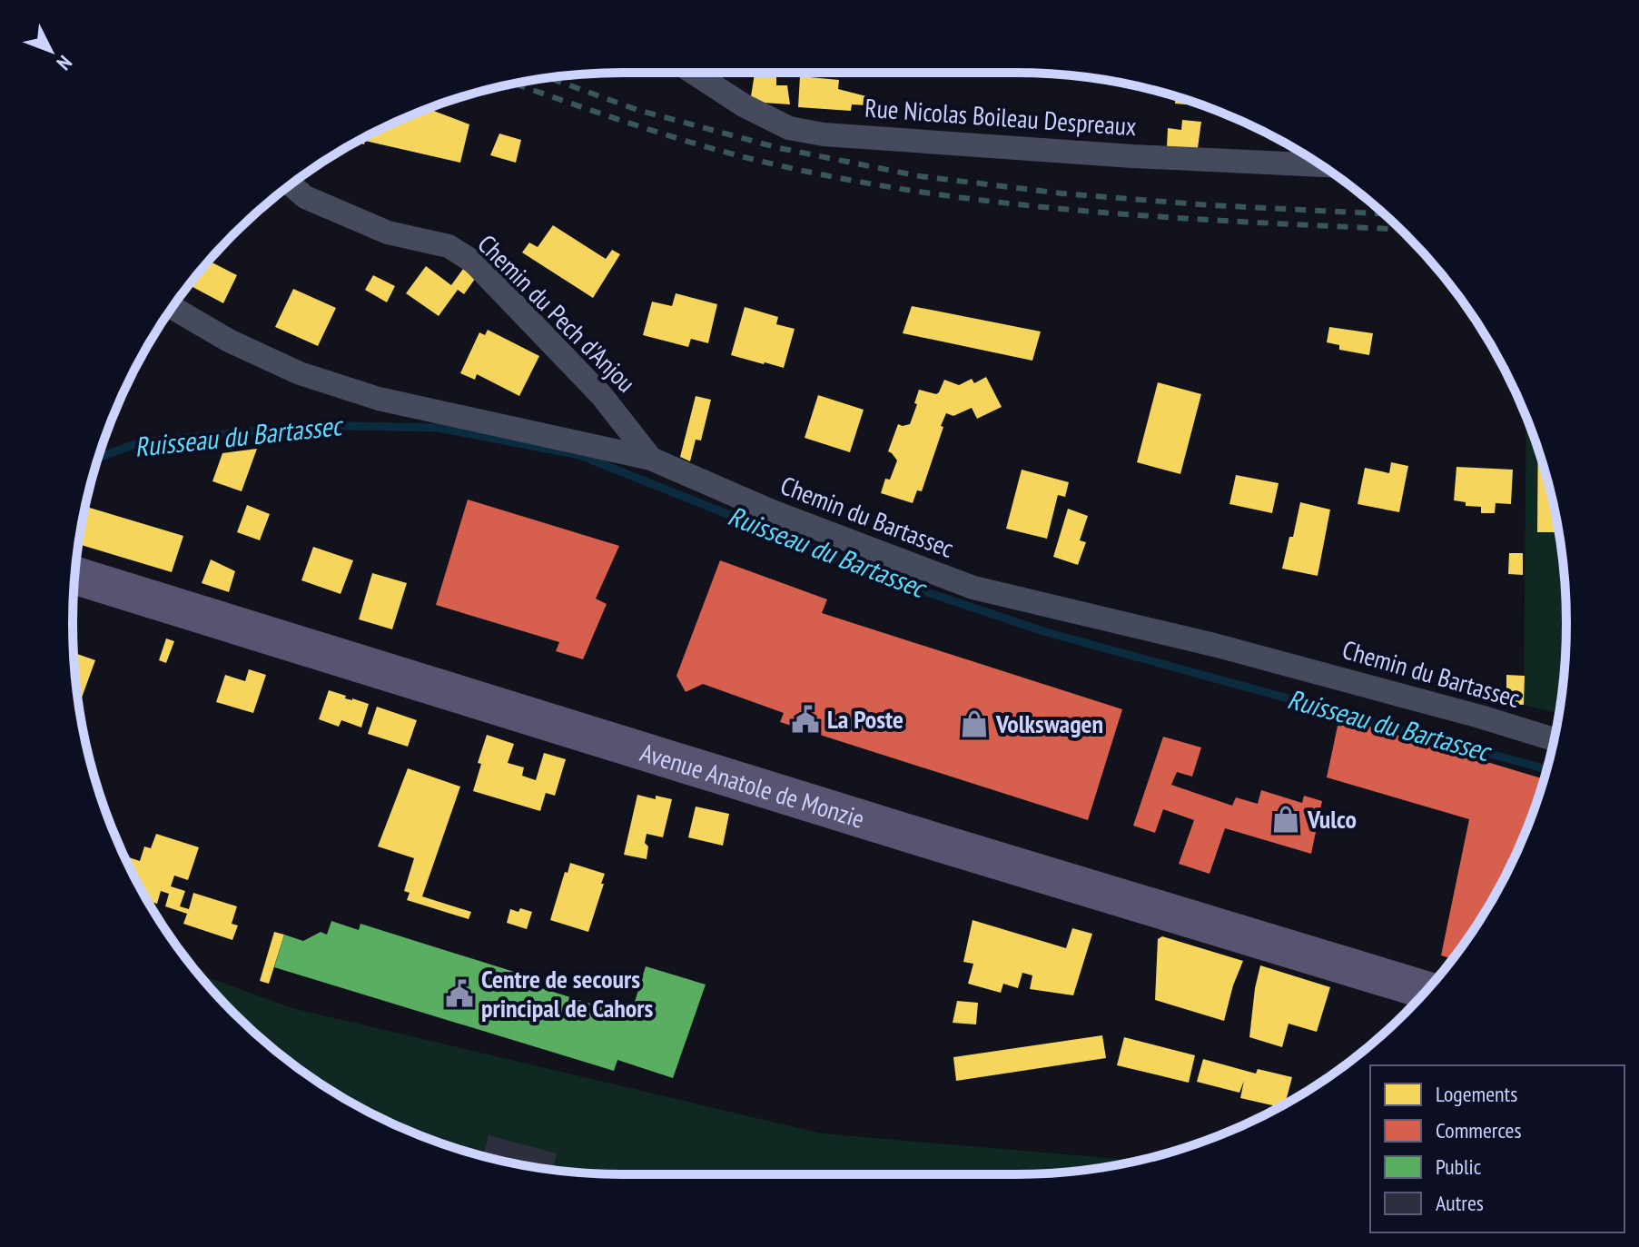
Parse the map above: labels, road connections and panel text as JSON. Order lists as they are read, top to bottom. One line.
{"streets":{"main road":["Avenue Anatole de Monzie"],"street":["Rue Nicolas Boileau Despreaux","Chemin du Pech d'Anjou","Chemin du Bartassec"]},"crossings":[["Chemin du Pech d'Anjou","Chemin du Bartassec"]],"water":["Ruisseau du Bartassec"],"places":{"public building":["La Poste","Centre de secours principal de Cahors"],"shop":["Volkswagen","Vulco"]},"legend":["Logements","Commerces","Public","Autres"],"north":"bottom right"}
